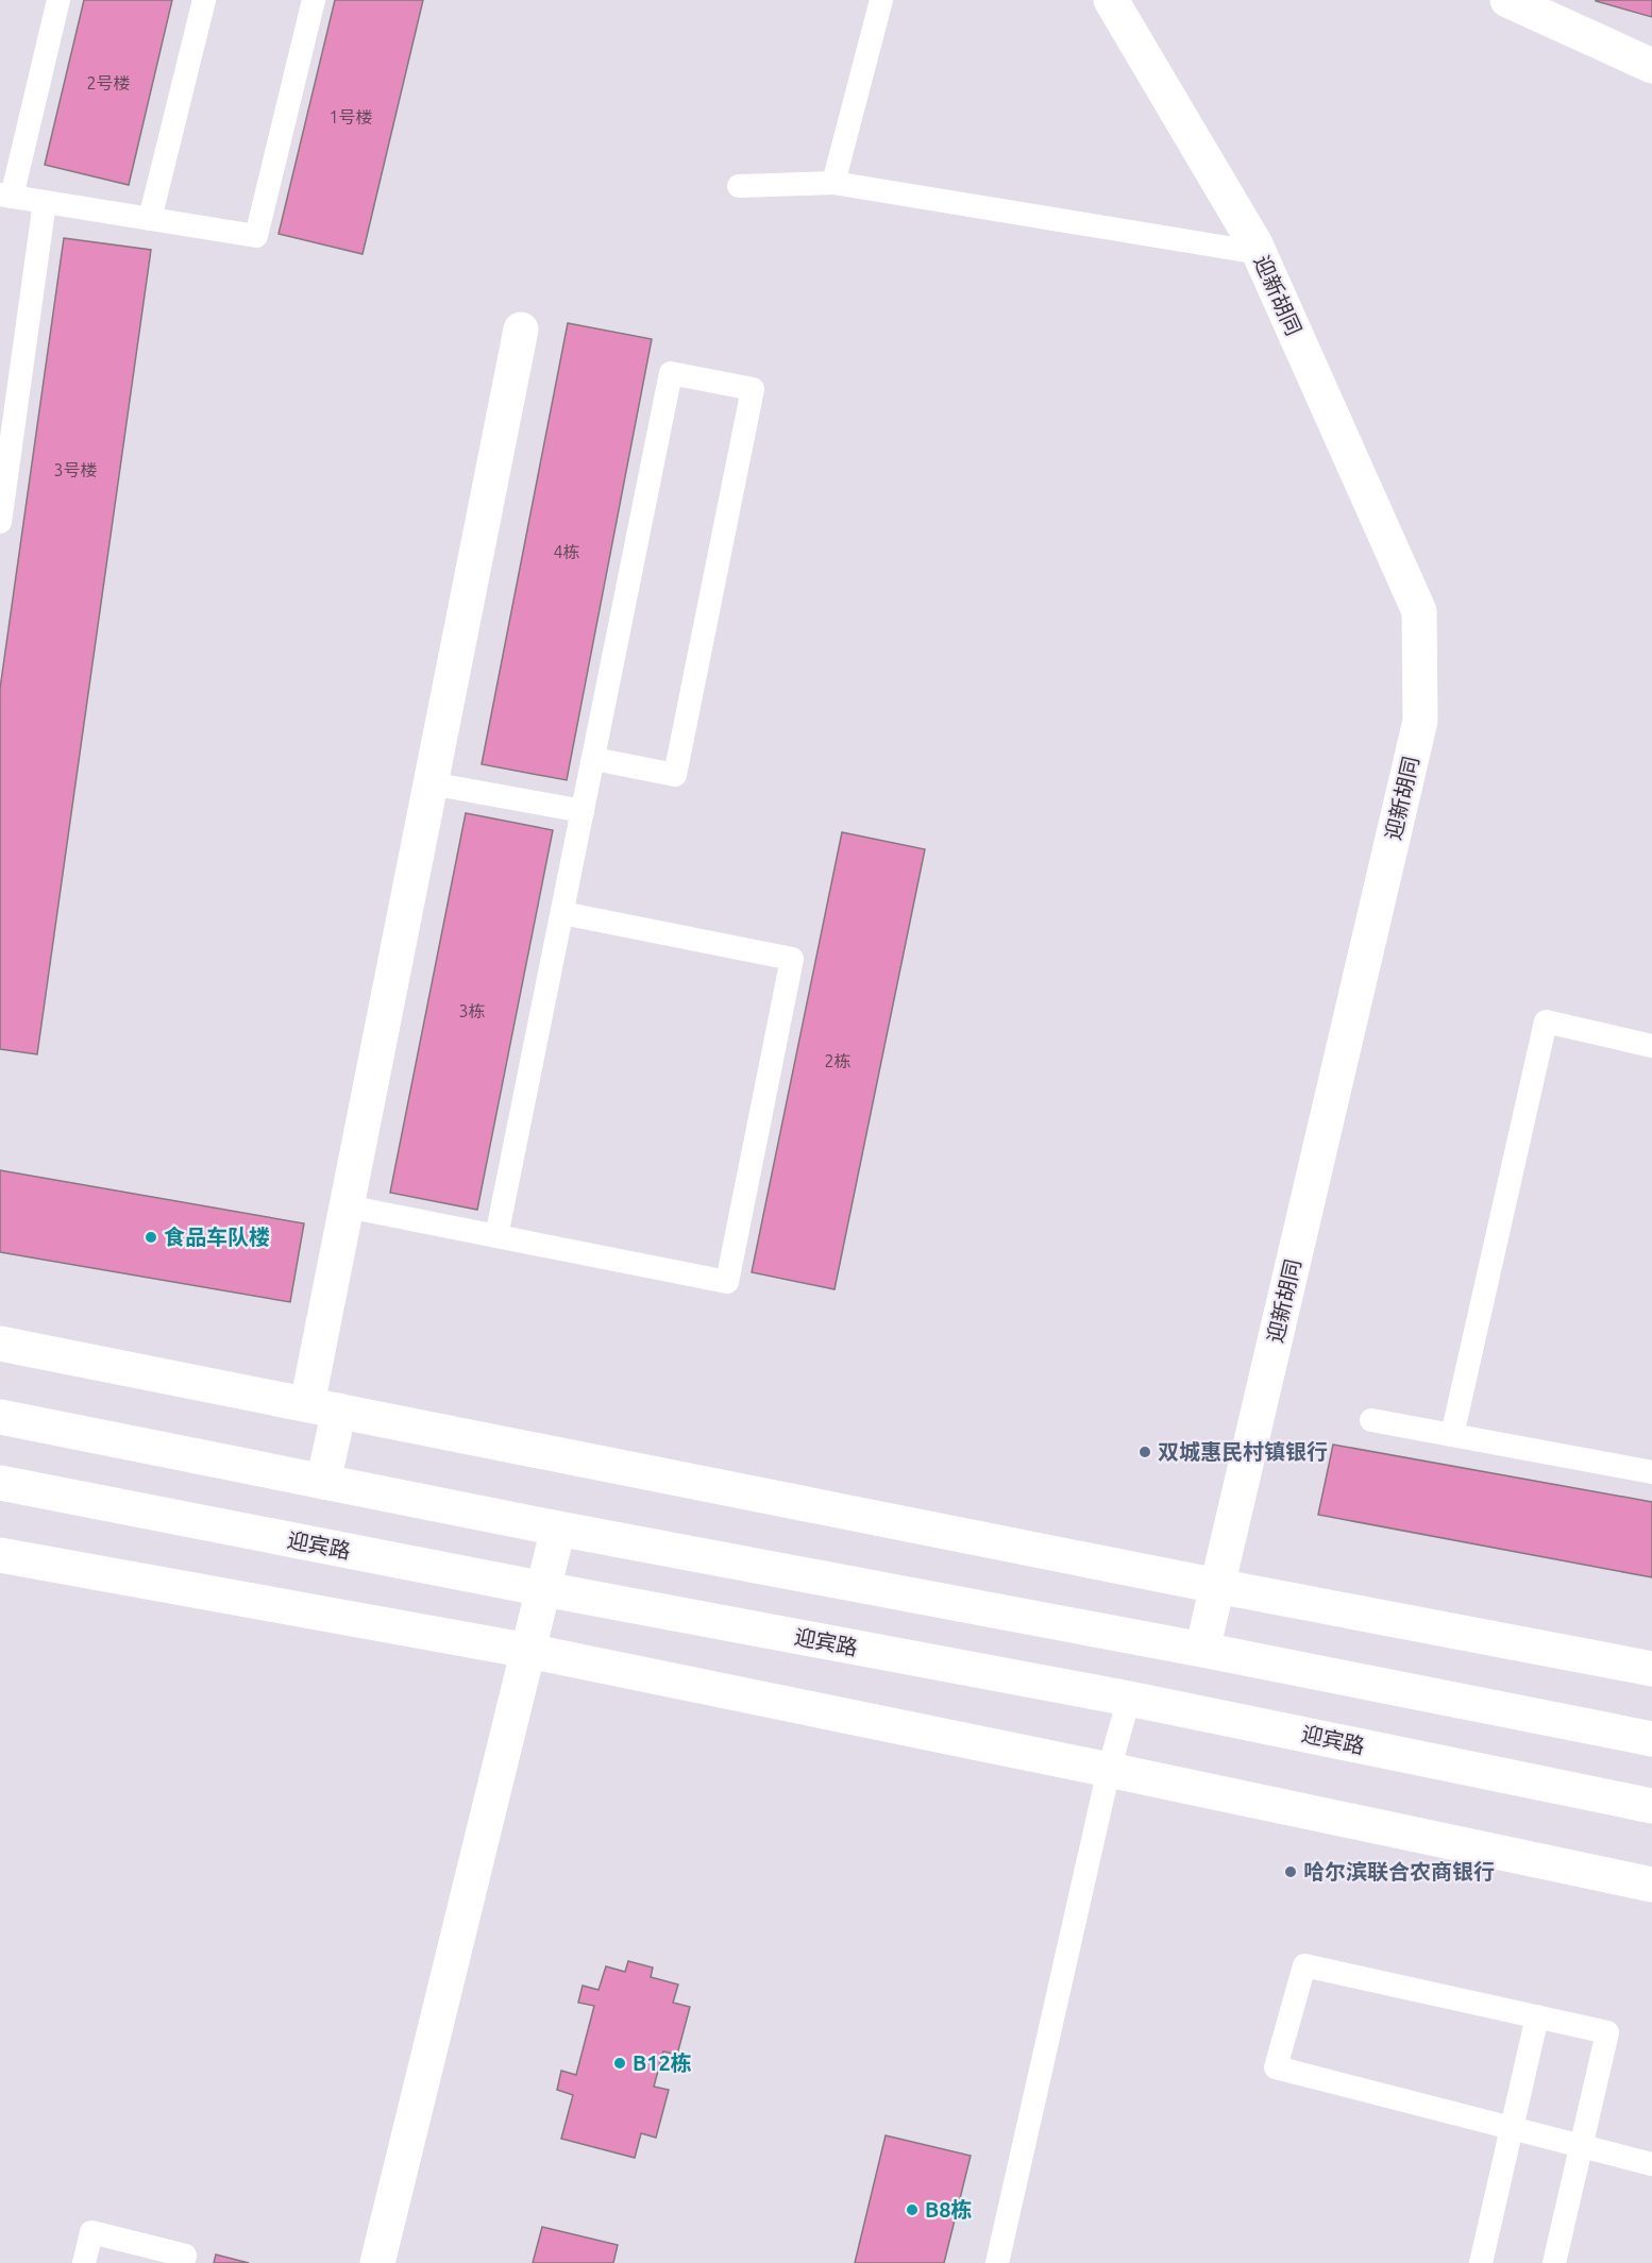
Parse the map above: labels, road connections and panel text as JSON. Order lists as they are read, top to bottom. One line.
{"streets":{"street":["迎新胡同","迎宾路"]},"places":["食品车队楼","双城惠民村镇银行","哈尔滨联合农商银行","B12栋","B8栋"],"house_numbers":["2号楼","1号楼","3号楼","4栋","3栋","2栋"]}
